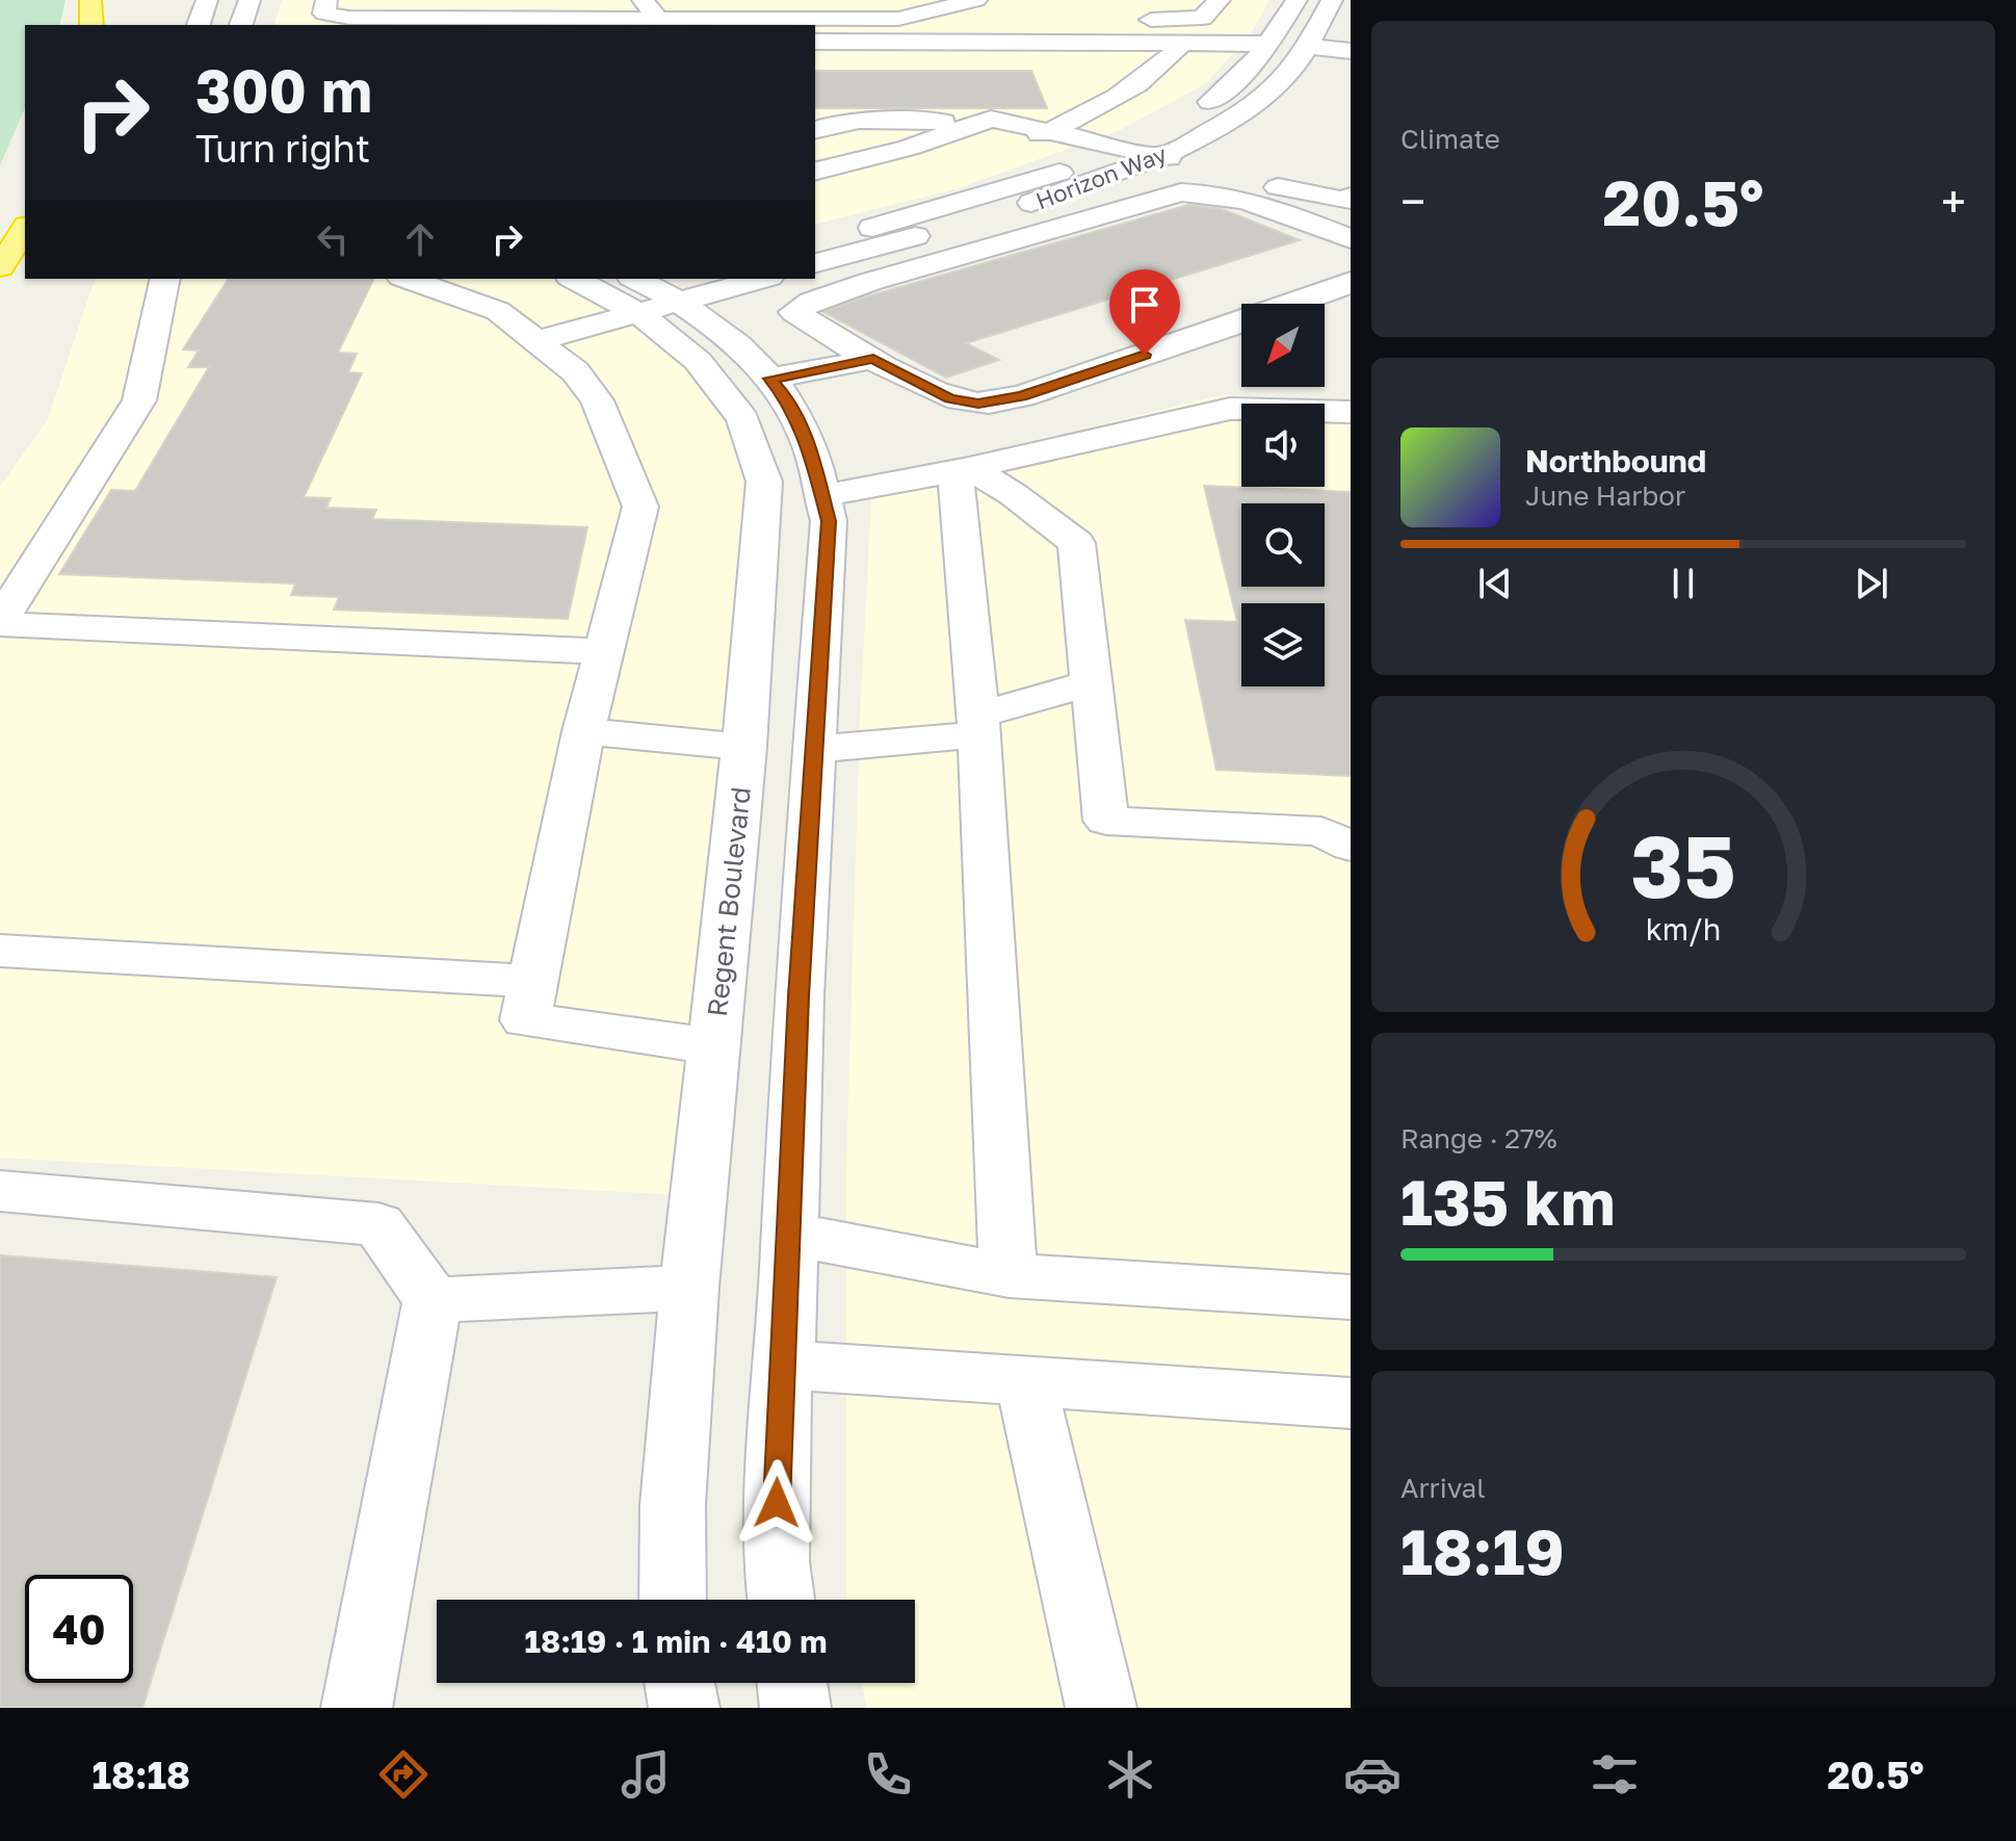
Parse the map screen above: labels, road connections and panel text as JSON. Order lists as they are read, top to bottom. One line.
{"streets":{"street":["Horizon Way","Regent Boulevard"]},"north":"bottom left","page":{"tile":["Climate",["Range · 27%","135 km"],["Arrival","18:19"]],"turn":["300 m","Turn right"],"heat":["−","20.5°","+"],"song":["Northbound","June Harbor"],"limit":"40","trip":"18:19 · 1 min · 410 m","tabs":["18:18","20.5°"],"gauge":["35","km/h"]}}
